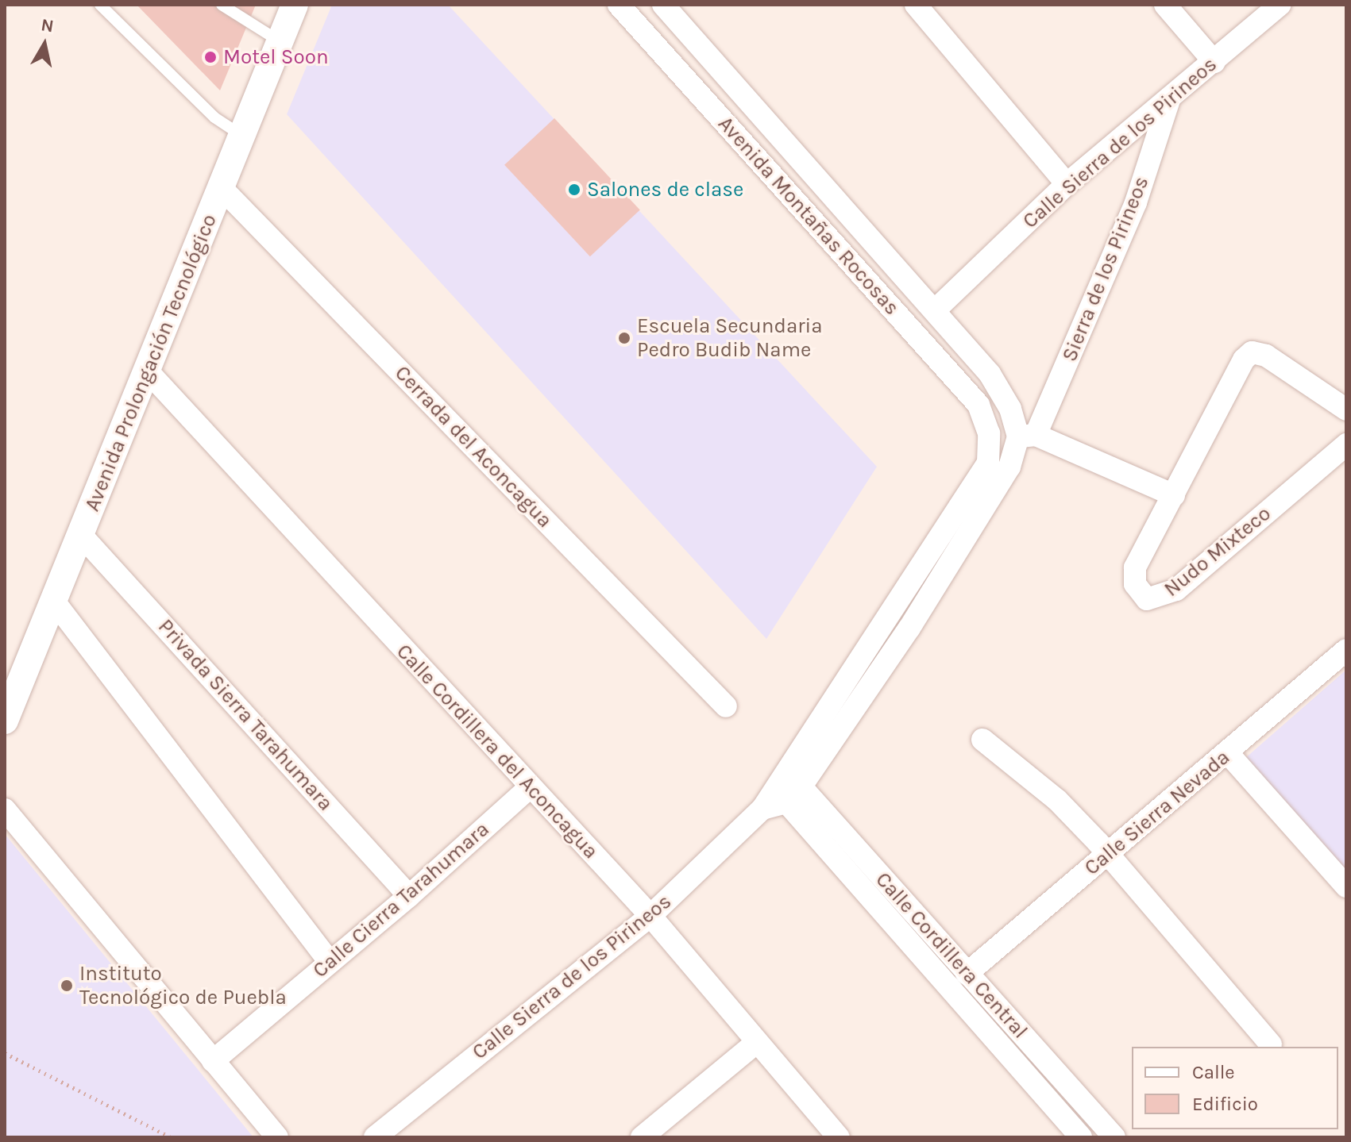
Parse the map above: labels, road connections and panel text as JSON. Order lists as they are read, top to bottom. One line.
{"streets":{"street":["Calle Sierra de los Pirineos","Avenida Montañas Rocosas","Sierra de los Pirineos","Avenida Prolongación Tecnológico","Cerrada del Aconcagua","Nudo Mixteco","Privada Sierra Tarahumara","Calle Cordillera del Aconcagua","Calle Sierra Nevada","Calle Cierra Tarahumara","Calle Cordillera Central"]},"crossings":[["Calle Sierra de los Pirineos","Avenida Montañas Rocosas"],["Calle Sierra de los Pirineos","Sierra de los Pirineos"],["Calle Sierra de los Pirineos","Calle Cordillera del Aconcagua"],["Calle Sierra de los Pirineos","Calle Cordillera Central"],["Avenida Montañas Rocosas","Sierra de los Pirineos"],["Avenida Prolongación Tecnológico","Cerrada del Aconcagua"],["Avenida Prolongación Tecnológico","Privada Sierra Tarahumara"],["Avenida Prolongación Tecnológico","Calle Cordillera del Aconcagua"],["Privada Sierra Tarahumara","Calle Cierra Tarahumara"],["Calle Cordillera del Aconcagua","Calle Cierra Tarahumara"],["Calle Sierra Nevada","Calle Cordillera Central"]],"places":["Motel Soon","Salones de clase","Escuela Secundaria Pedro Budib Name","Instituto Tecnológico de Puebla"],"legend":["Calle","Edificio"],"north":"top"}
